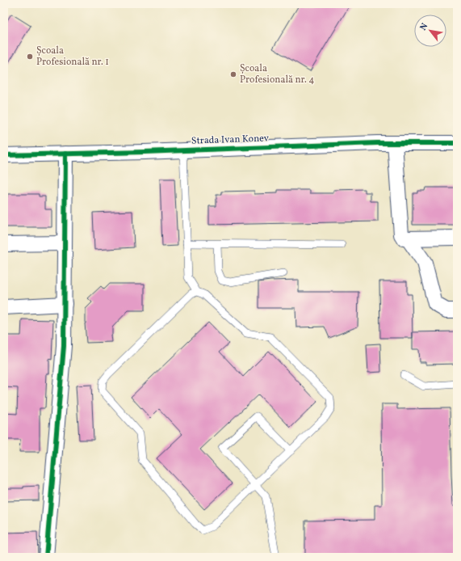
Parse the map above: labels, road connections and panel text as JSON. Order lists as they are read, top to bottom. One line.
{"streets":{"street":["Strada Ivan Konev"]},"places":["Școala Profesională nr. 1","Școala Profesională nr. 4"],"north":"top left"}
